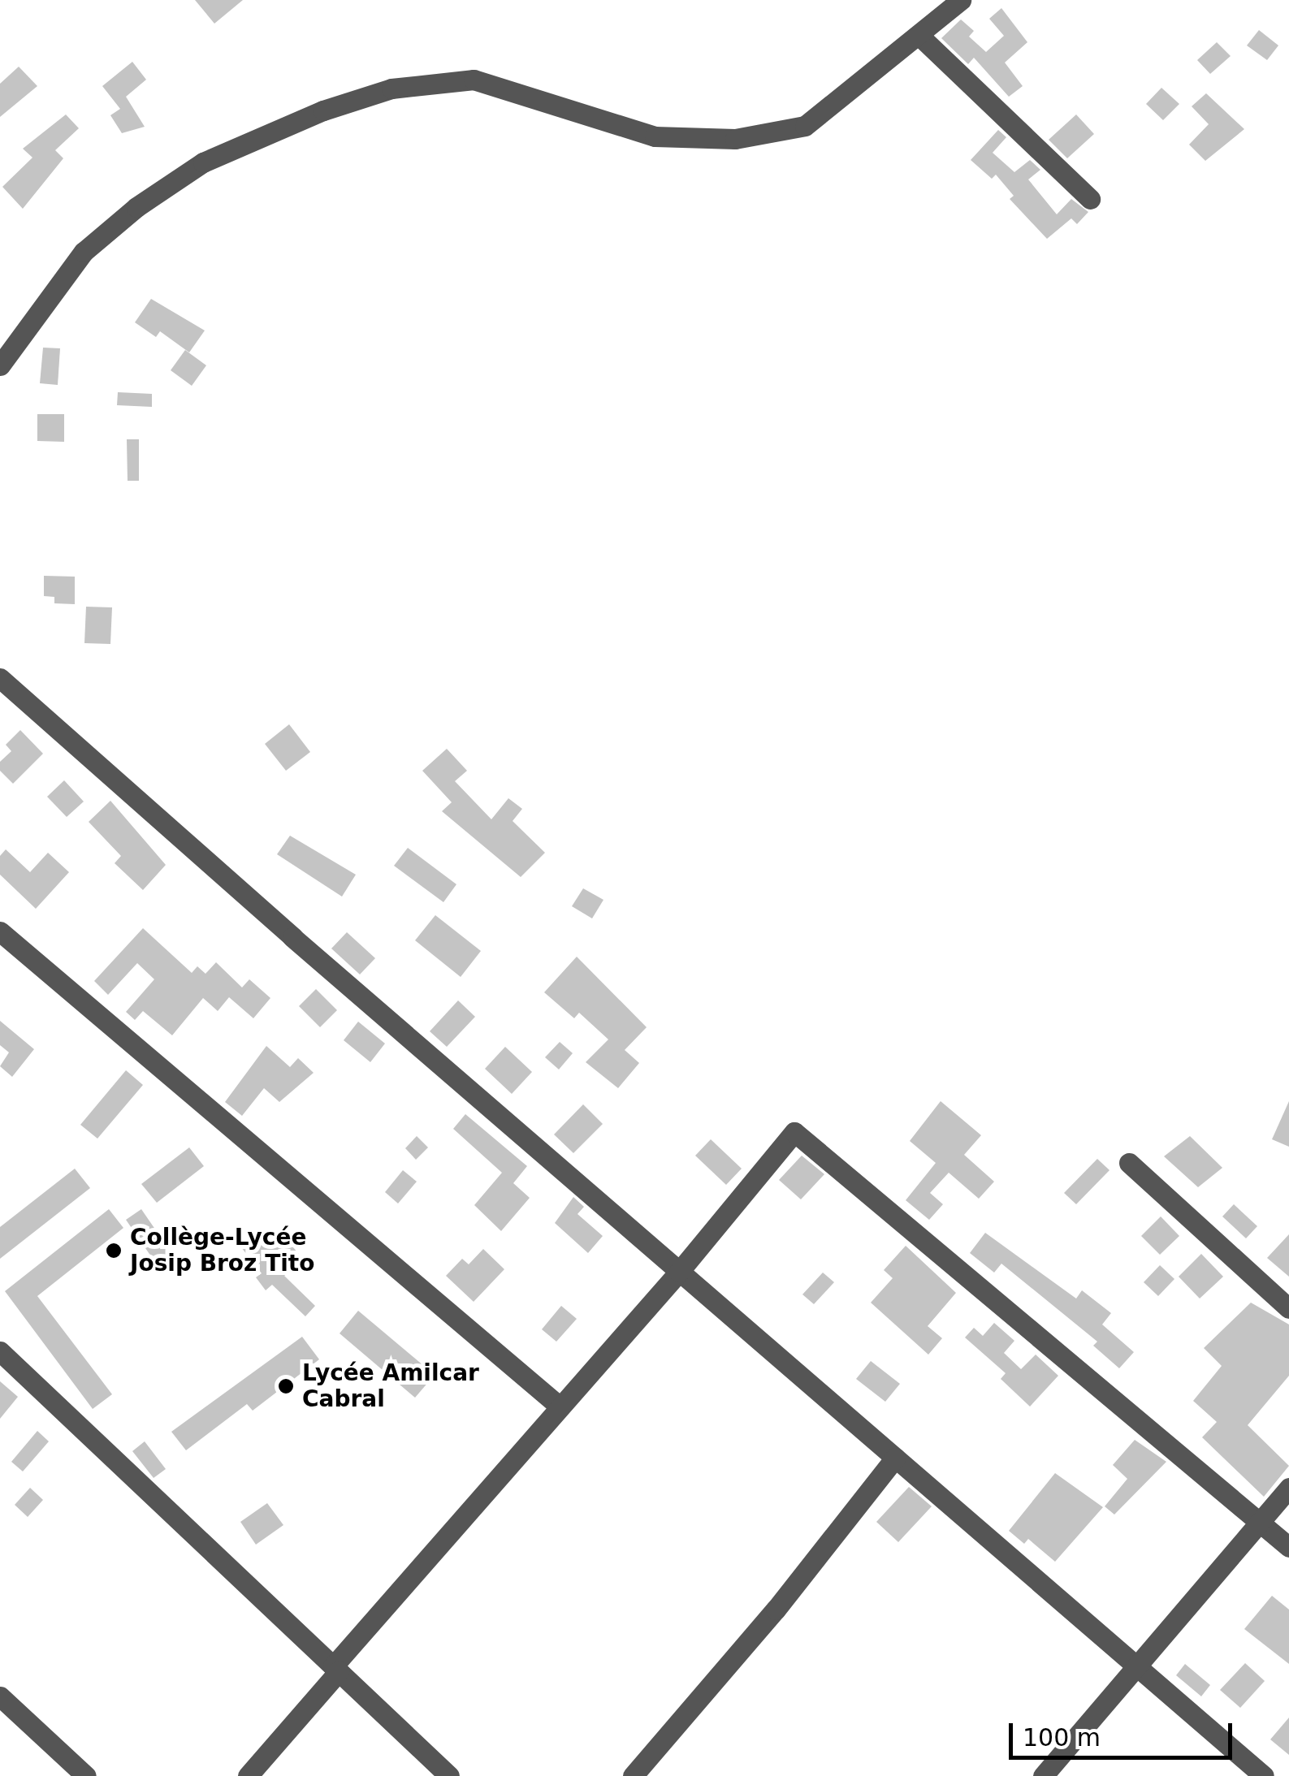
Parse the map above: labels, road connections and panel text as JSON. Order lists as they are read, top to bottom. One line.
{"places":["Collège-Lycée Josip Broz Tito","Lycée Amilcar Cabral"],"scale_bar":"100 m"}
